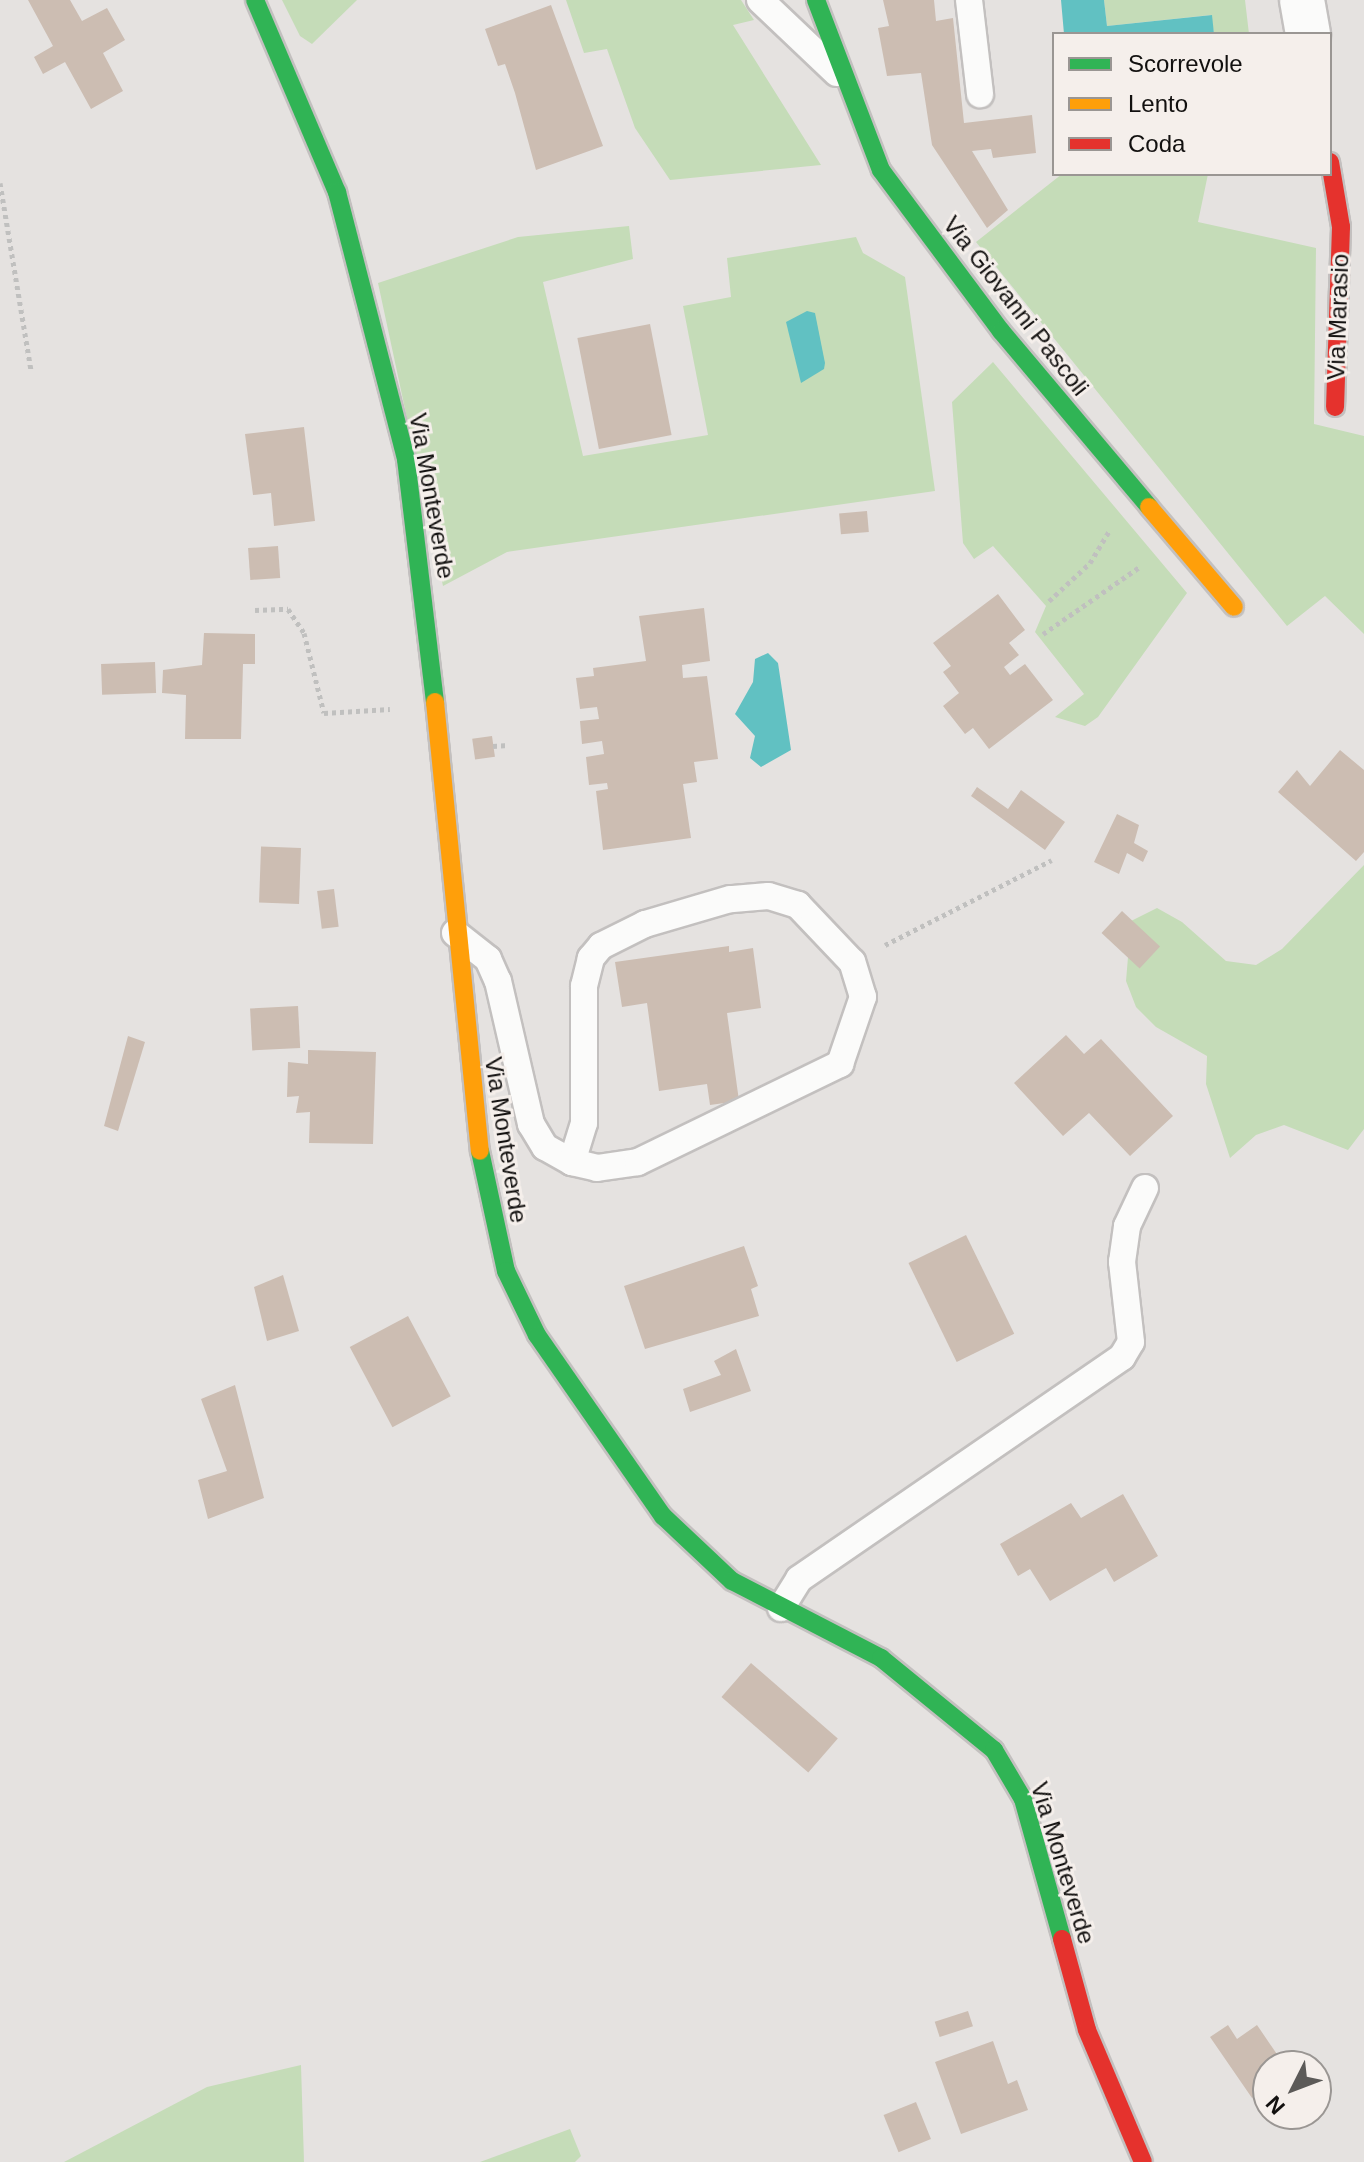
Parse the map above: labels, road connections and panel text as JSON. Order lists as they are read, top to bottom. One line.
{"streets":{"street":["Via Giovanni Pascoli","Via Marasio","Via Monteverde"]},"legend":["Scorrevole","Lento","Coda"],"north":"bottom left"}
